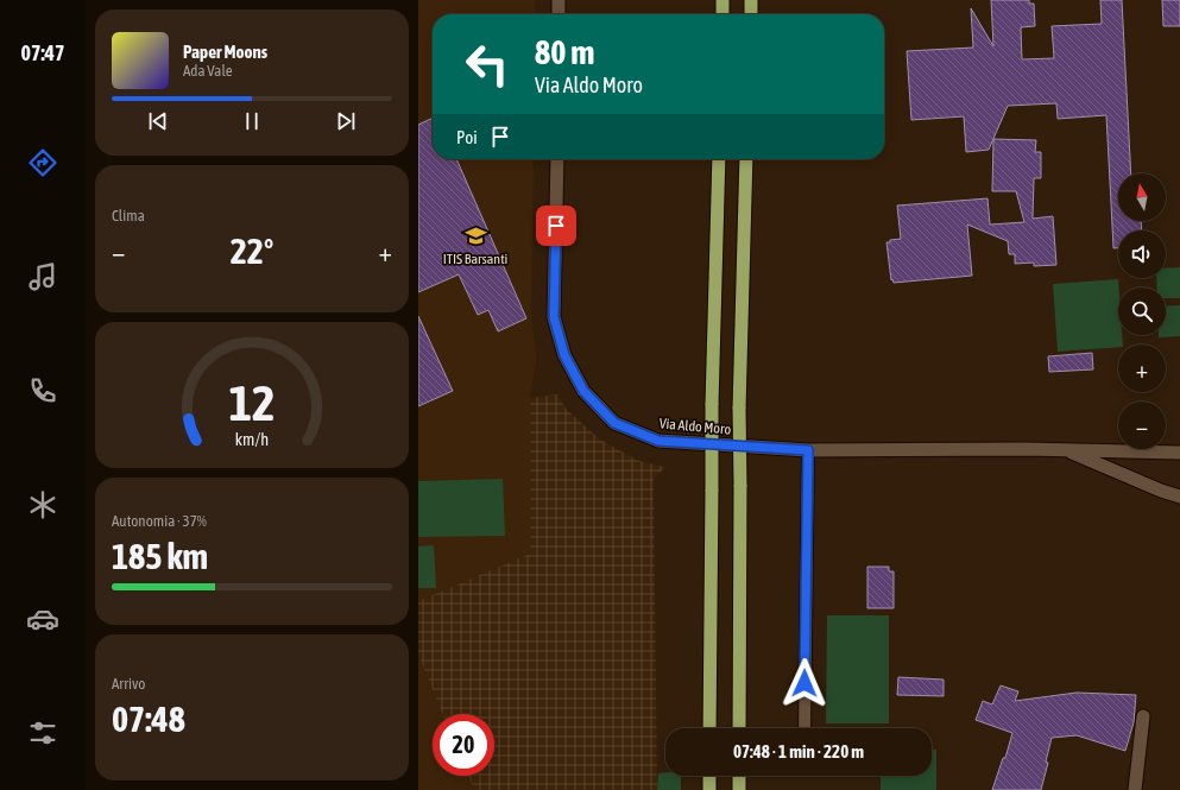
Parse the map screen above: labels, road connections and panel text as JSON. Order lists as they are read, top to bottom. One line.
{"streets":{"street":["Via Aldo Moro"]},"places":{"school or university":["ITIS Barsanti"]},"north":"top","page":{"tabs":"07:47","turn":["80 m","Via Aldo Moro"],"song":["Paper Moons","Ada Vale"],"then":"Poi","tile":["Clima",["Autonomia · 37%","185 km"],["Arrivo","07:48"]],"map_buttons":["+","−"],"heat":["−","22°","+"],"limit":"20","trip":"07:48 · 1 min · 220 m","gauge":["12","km/h"]}}
